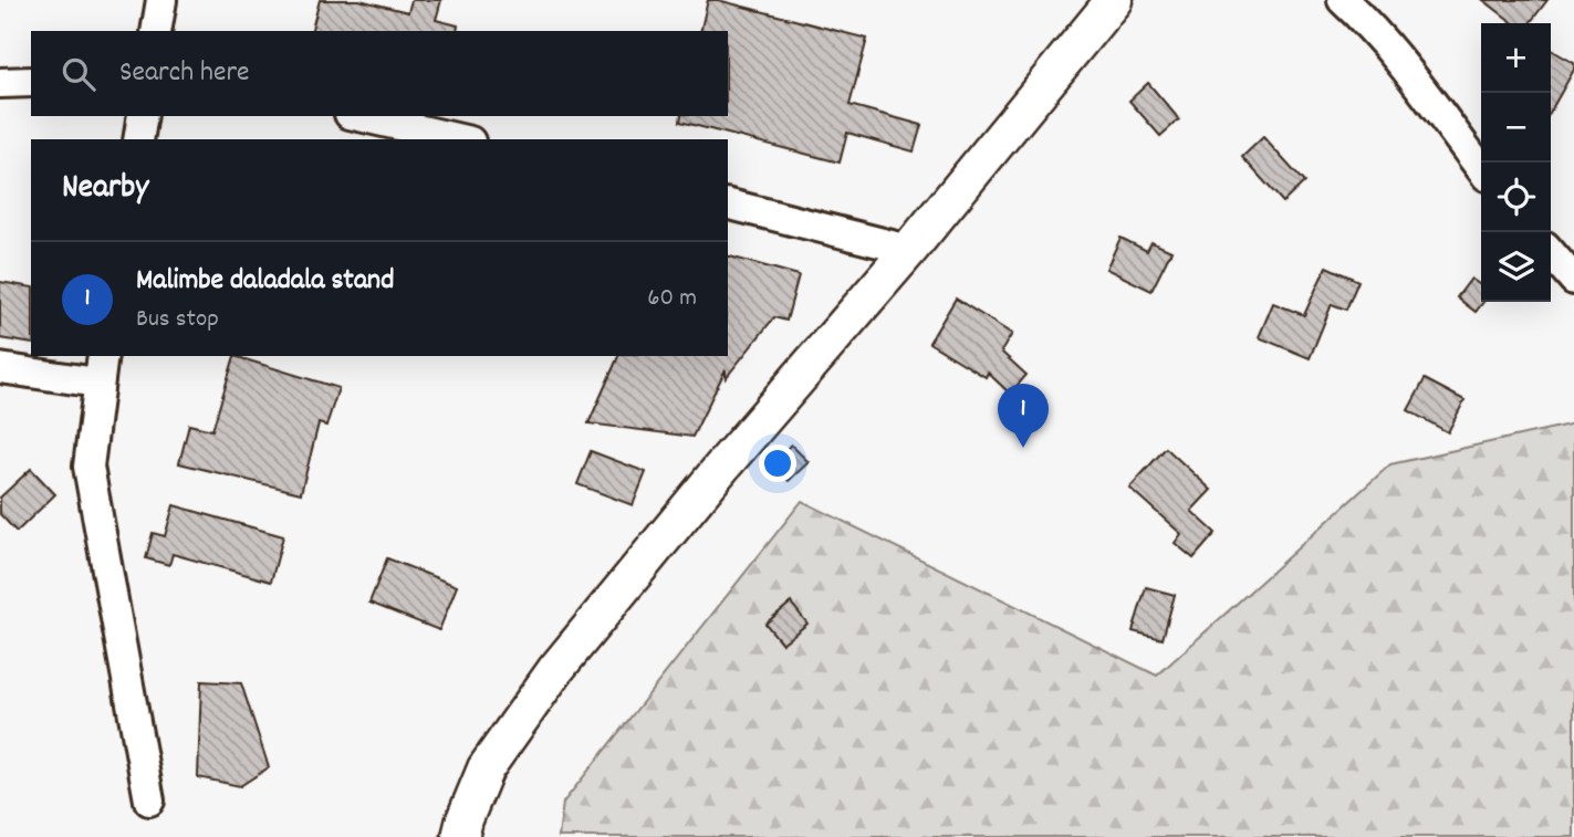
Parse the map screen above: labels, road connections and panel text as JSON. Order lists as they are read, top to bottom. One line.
{"page":{"map_buttons":["+","−"],"search":"Search here","heading":"Nearby","list":[{"mark":"1","name":"Malimbe daladala stand","note":"Bus stop","value":"60 m"}],"pins":"1"}}
